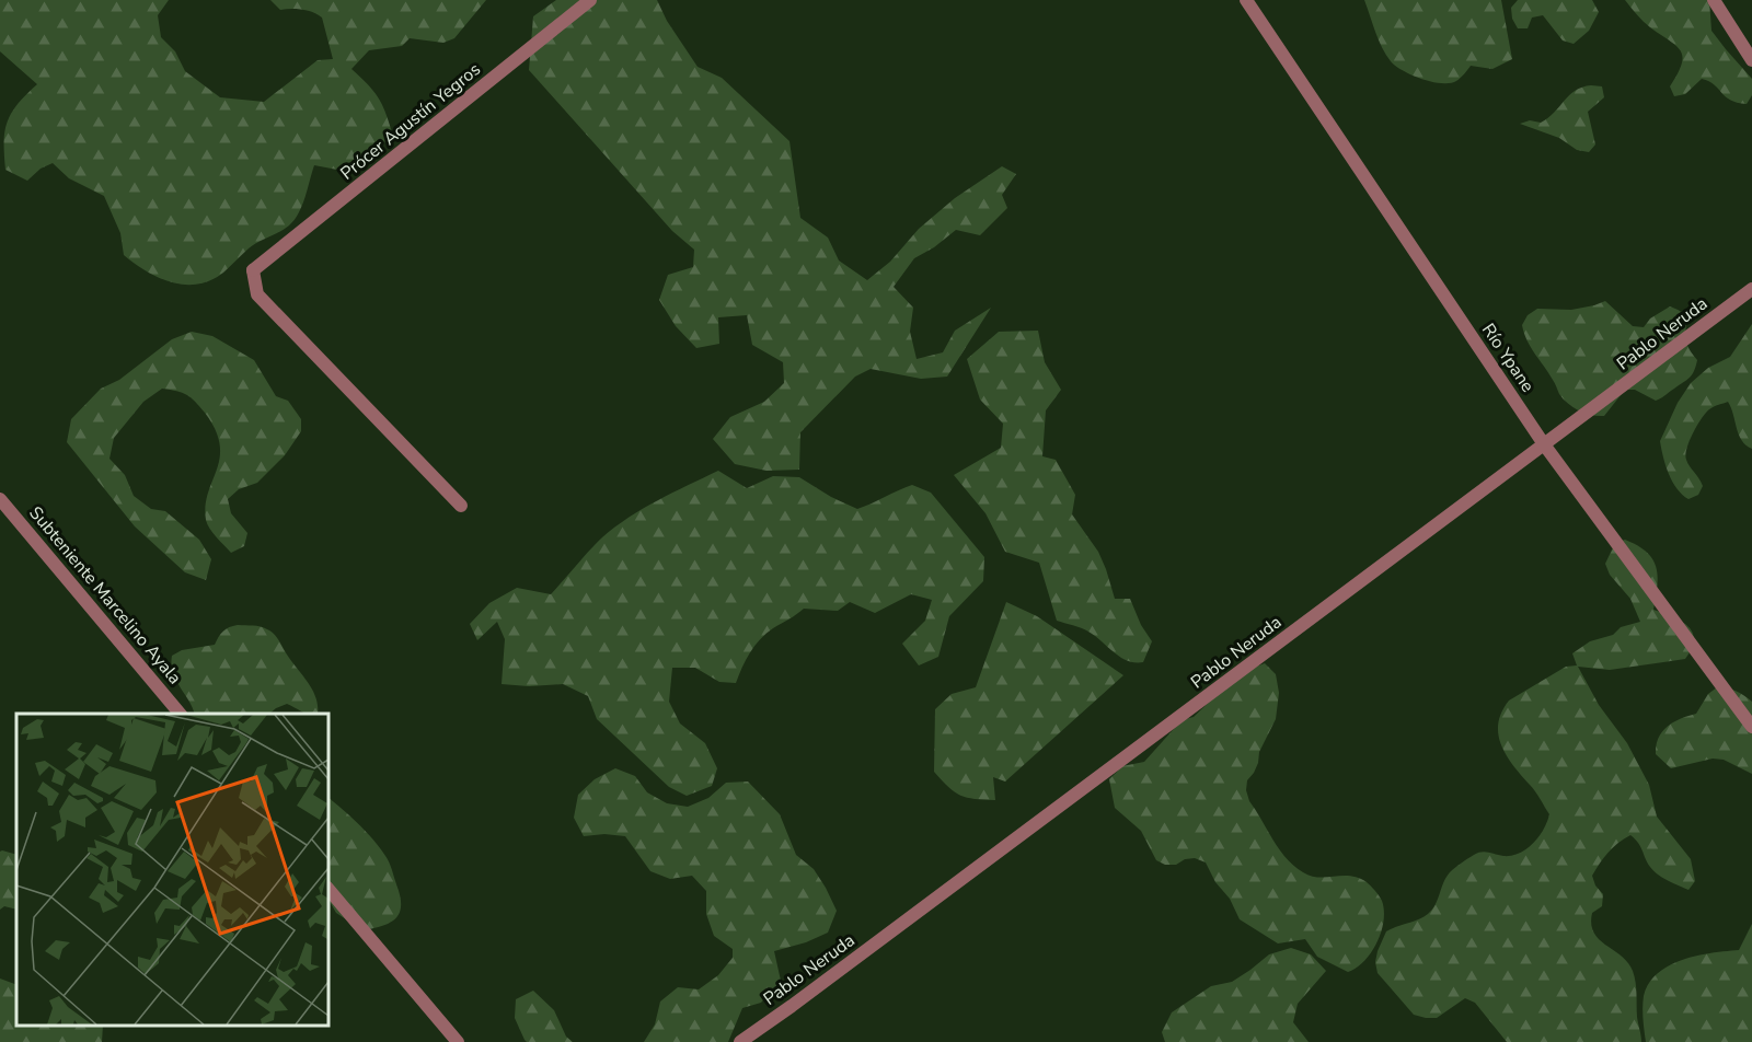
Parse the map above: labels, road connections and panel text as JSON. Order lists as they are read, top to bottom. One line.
{"streets":{"street":["Prócer Agustín Yegros","Pablo Neruda","Río Ypane","Subteniente Marcelino Ayala"]},"crossings":[["Pablo Neruda","Río Ypane"]]}
